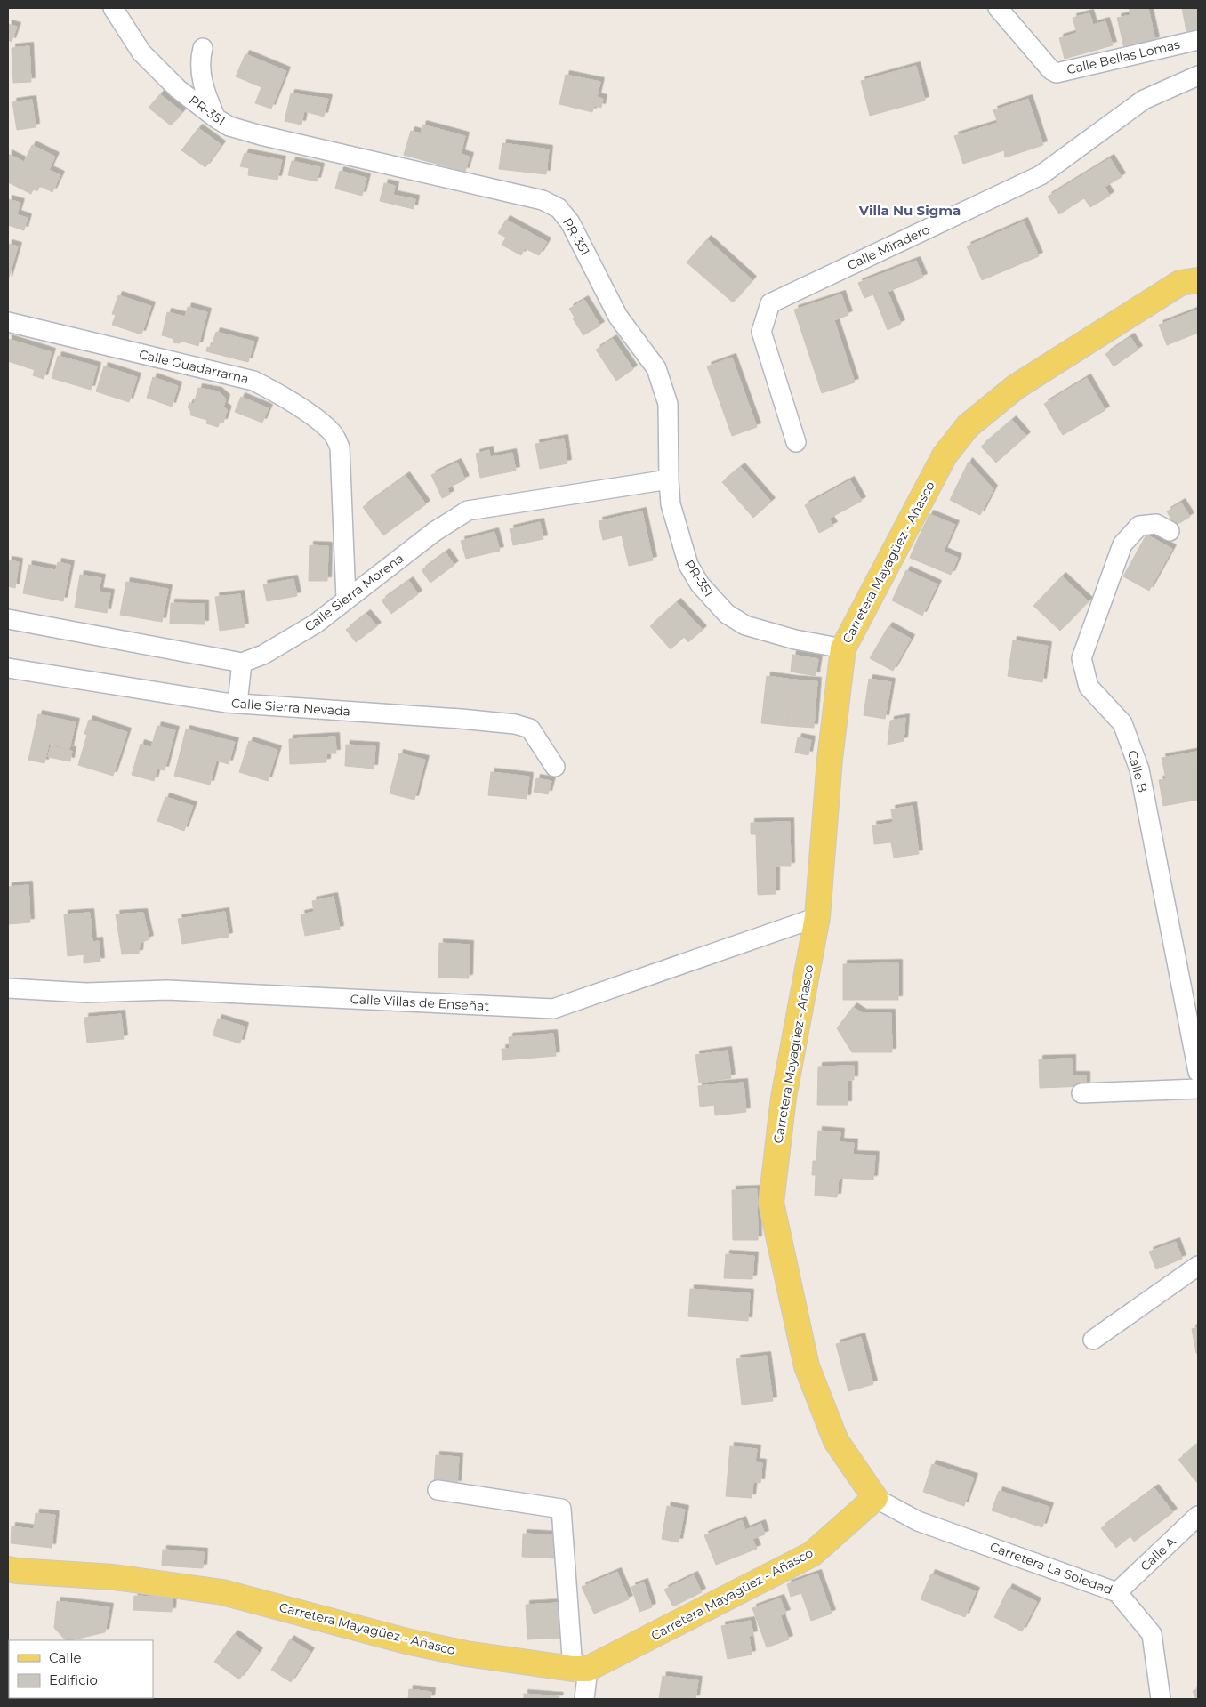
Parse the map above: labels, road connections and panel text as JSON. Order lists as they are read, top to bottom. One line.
{"streets":{"main road":["Carretera Mayagüez - Añasco"],"street":["Calle Bellas Lomas","PR-351","Calle Miradero","Calle Guadarrama","Calle Sierra Morena","Calle Sierra Nevada","Calle B","Calle Villas de Enseñat","Calle A","Carretera La Soledad"]},"crossings":[["PR-351","Carretera Mayagüez - Añasco"],["PR-351","Calle Sierra Morena"],["Calle Guadarrama","Calle Sierra Morena"],["Carretera Mayagüez - Añasco","Calle Villas de Enseñat"],["Carretera Mayagüez - Añasco","Carretera La Soledad"],["Calle A","Carretera La Soledad"]],"districts":["Villa Nu Sigma"],"legend":["Calle","Edificio"]}
